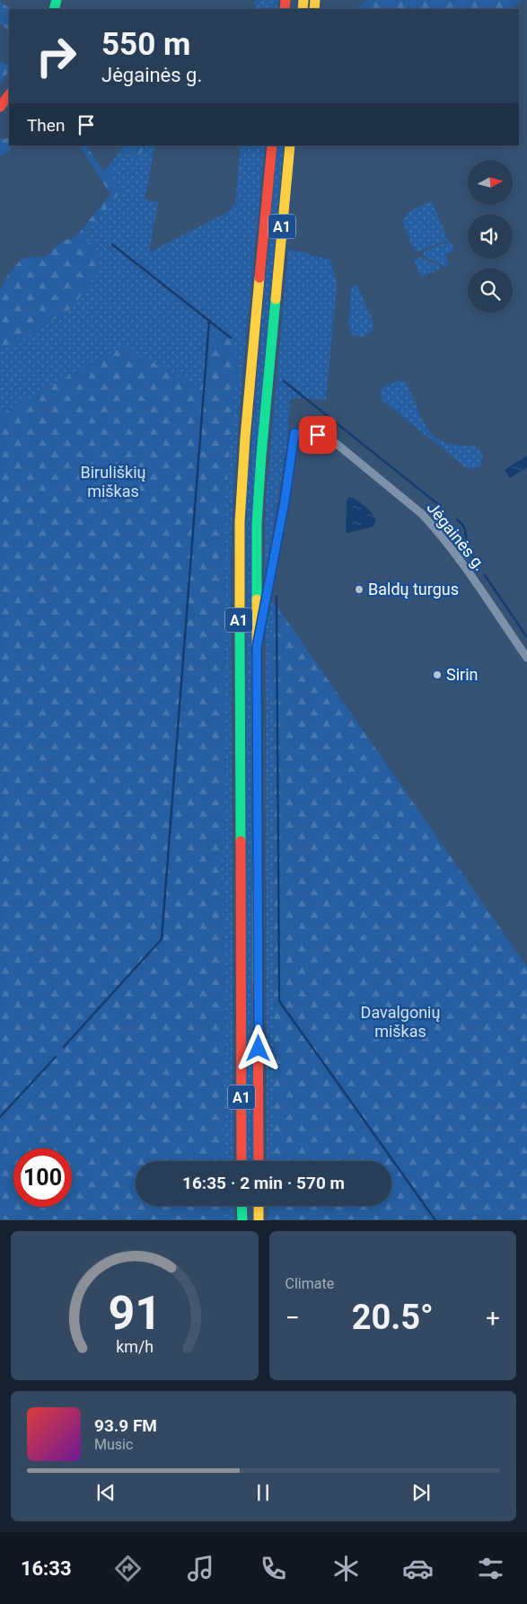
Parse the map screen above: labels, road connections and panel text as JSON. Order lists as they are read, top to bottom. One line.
{"streets":{"main road":["A1"],"street":["Jėgainės g."]},"parks":["Biruliškių miškas","Davalgonių miškas"],"places":["Baldų turgus","Sirin"],"north":"right","page":{"turn":["550 m","Jėgainės g."],"then":"Then","limit":"100","trip":"16:35 · 2 min · 570 m","tile":"Climate","heat":["−","20.5°","+"],"song":["93.9 FM","Music"],"tabs":"16:33","gauge":["91","km/h"]}}
